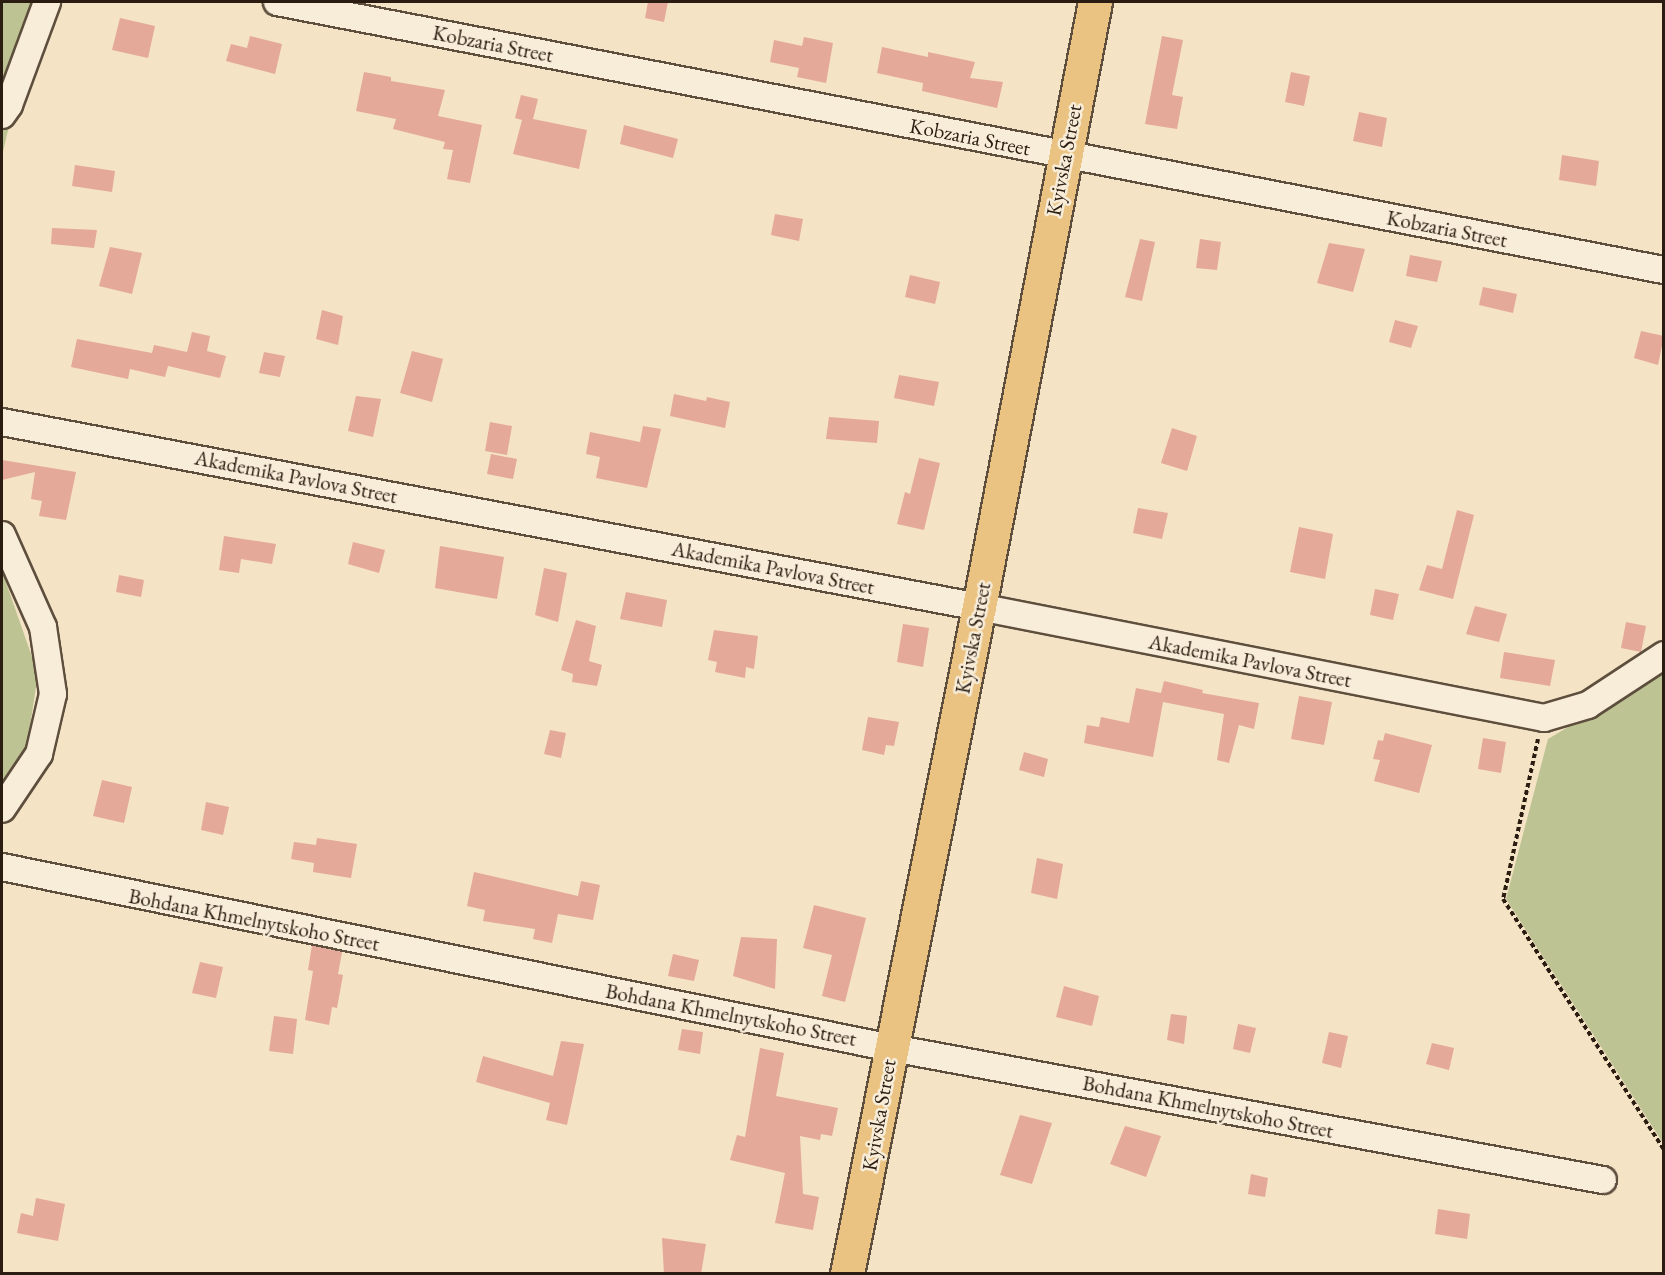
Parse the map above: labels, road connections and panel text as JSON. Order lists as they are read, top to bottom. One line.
{"streets":{"highway":["Kyivska Street"],"street":["Kobzaria Street","Akademika Pavlova Street","Bohdana Khmelnytskoho Street"]},"crossings":[["Kobzaria Street","Kyivska Street"],["Kyivska Street","Akademika Pavlova Street"],["Kyivska Street","Bohdana Khmelnytskoho Street"]]}
